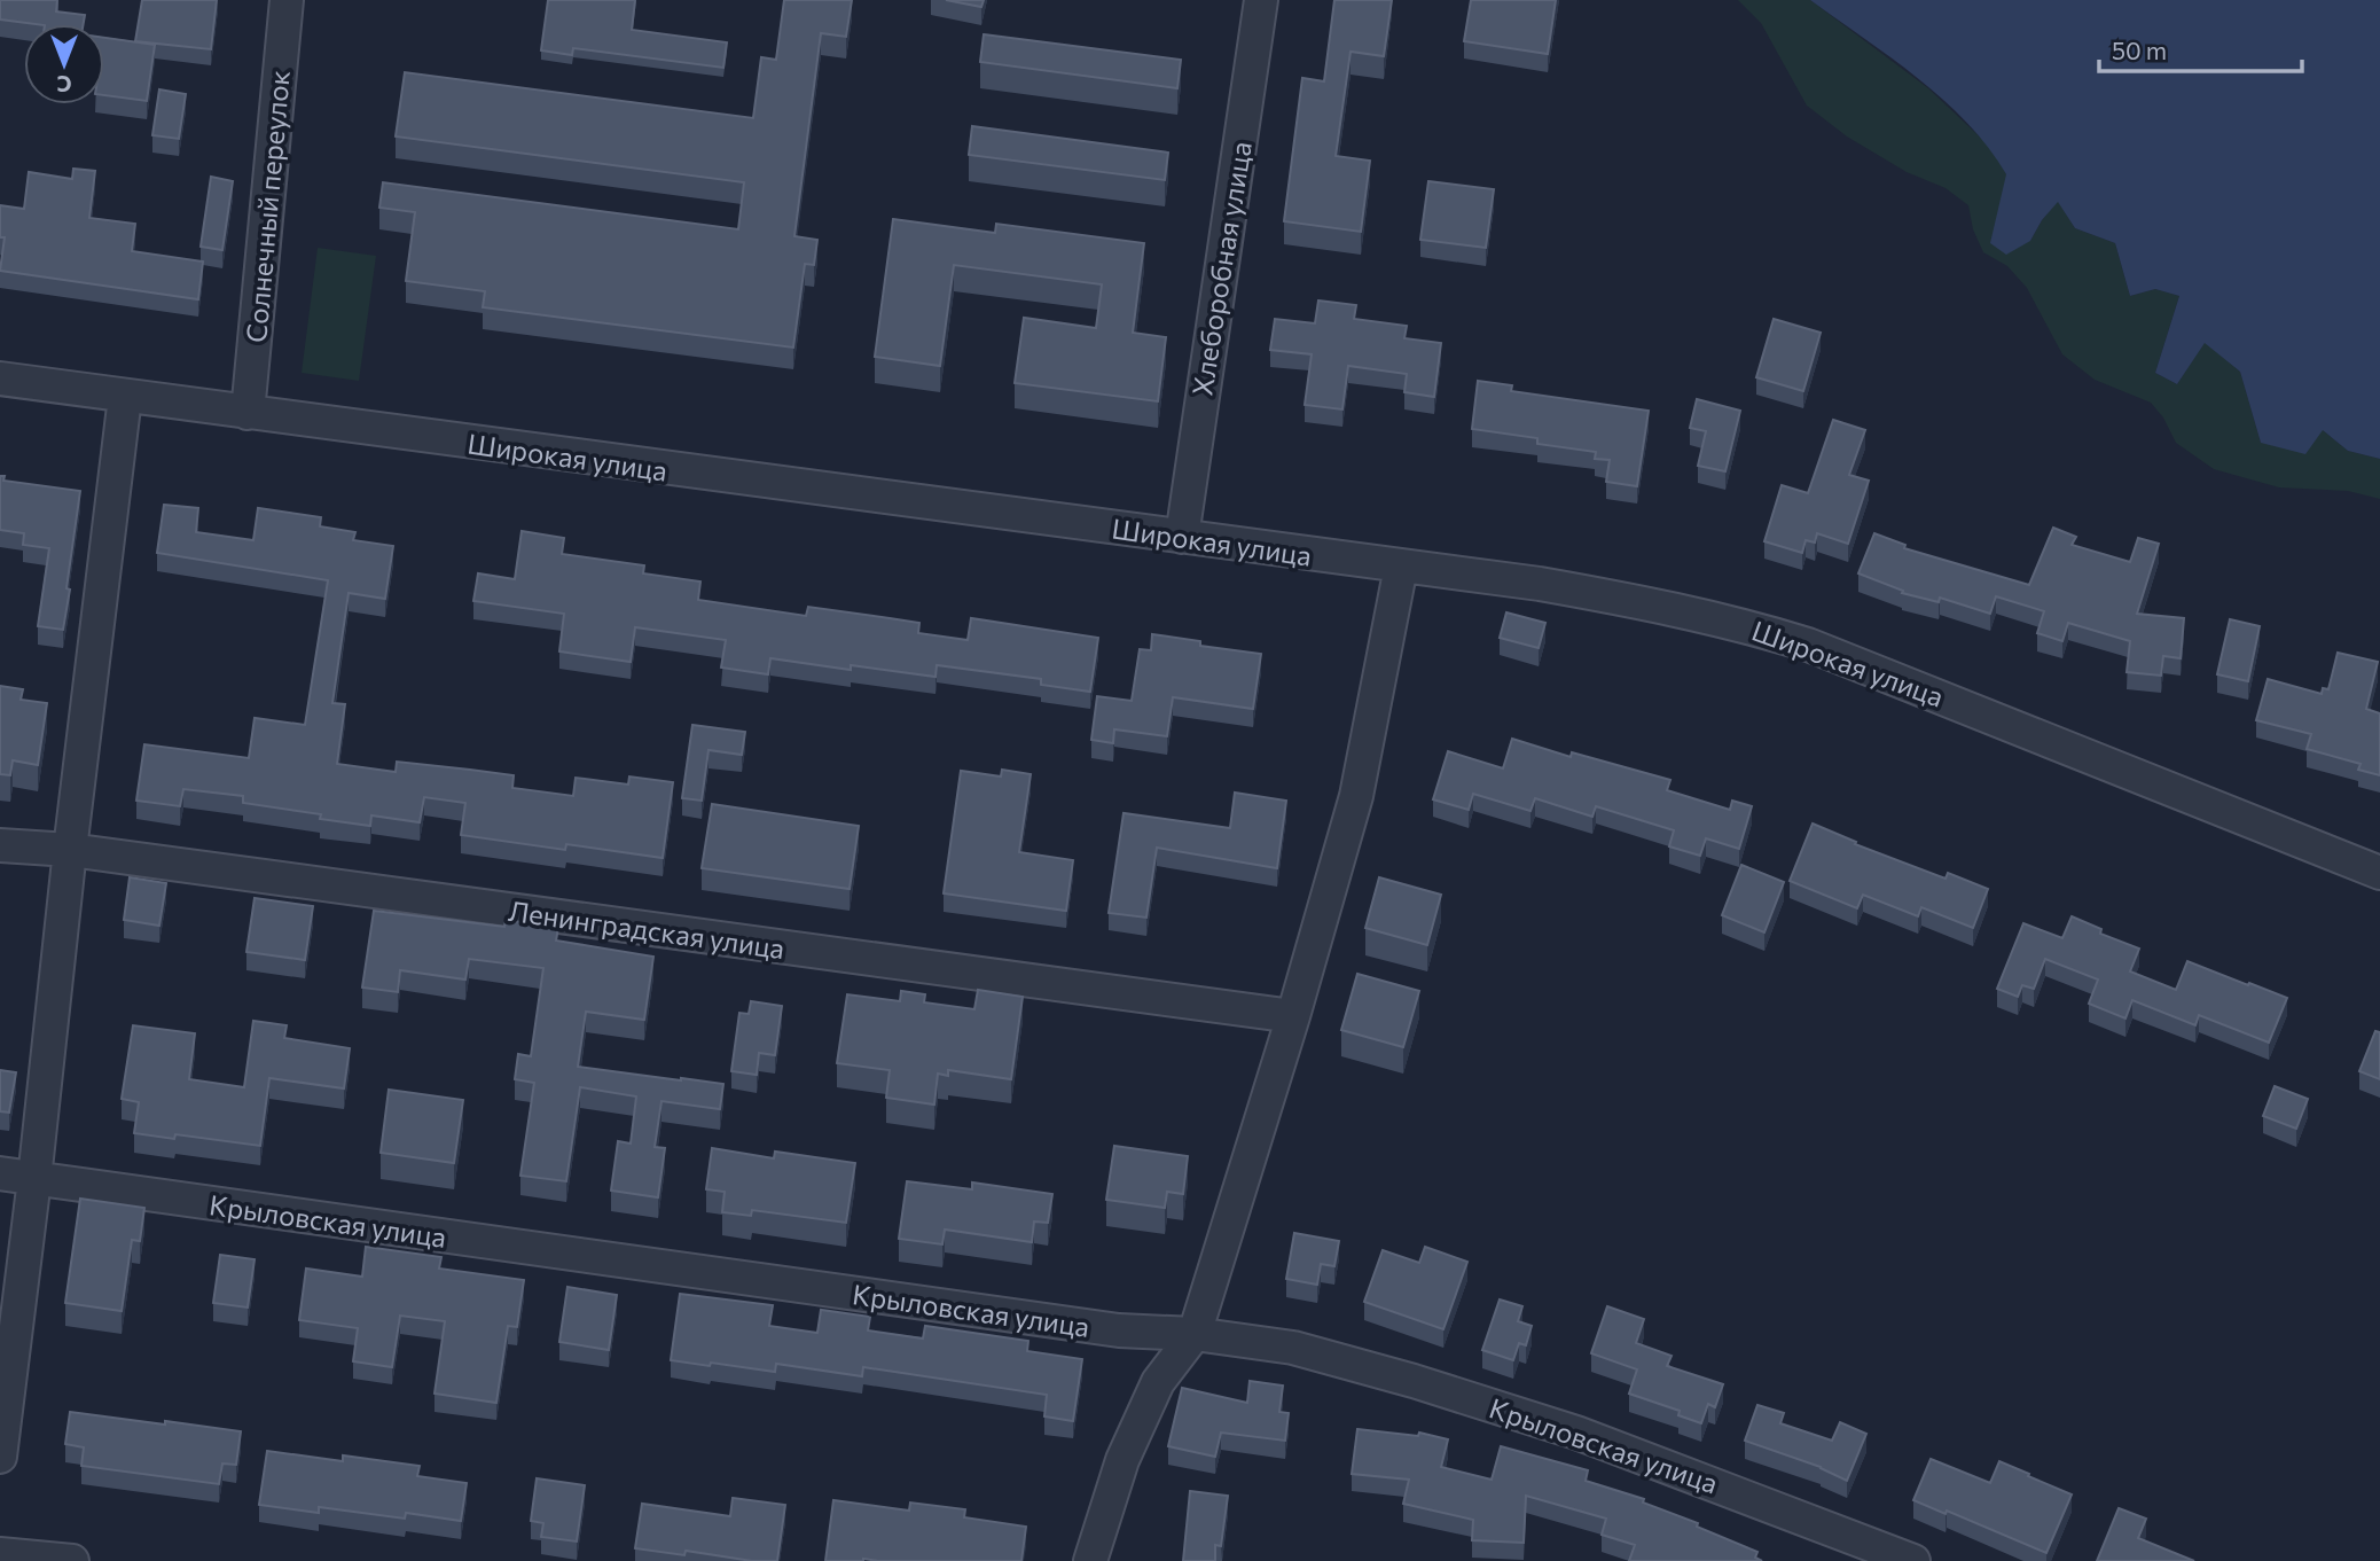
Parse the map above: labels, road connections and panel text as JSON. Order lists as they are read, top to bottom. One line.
{"streets":{"street":["Солнечный переулок","Хлеборобная улица","Широкая улица","Ленинградская улица","Крыловская улица"]},"crossings":[["Солнечный переулок","Широкая улица"],["Хлеборобная улица","Широкая улица"]],"scale_bar":"50 m","north":"bottom"}
